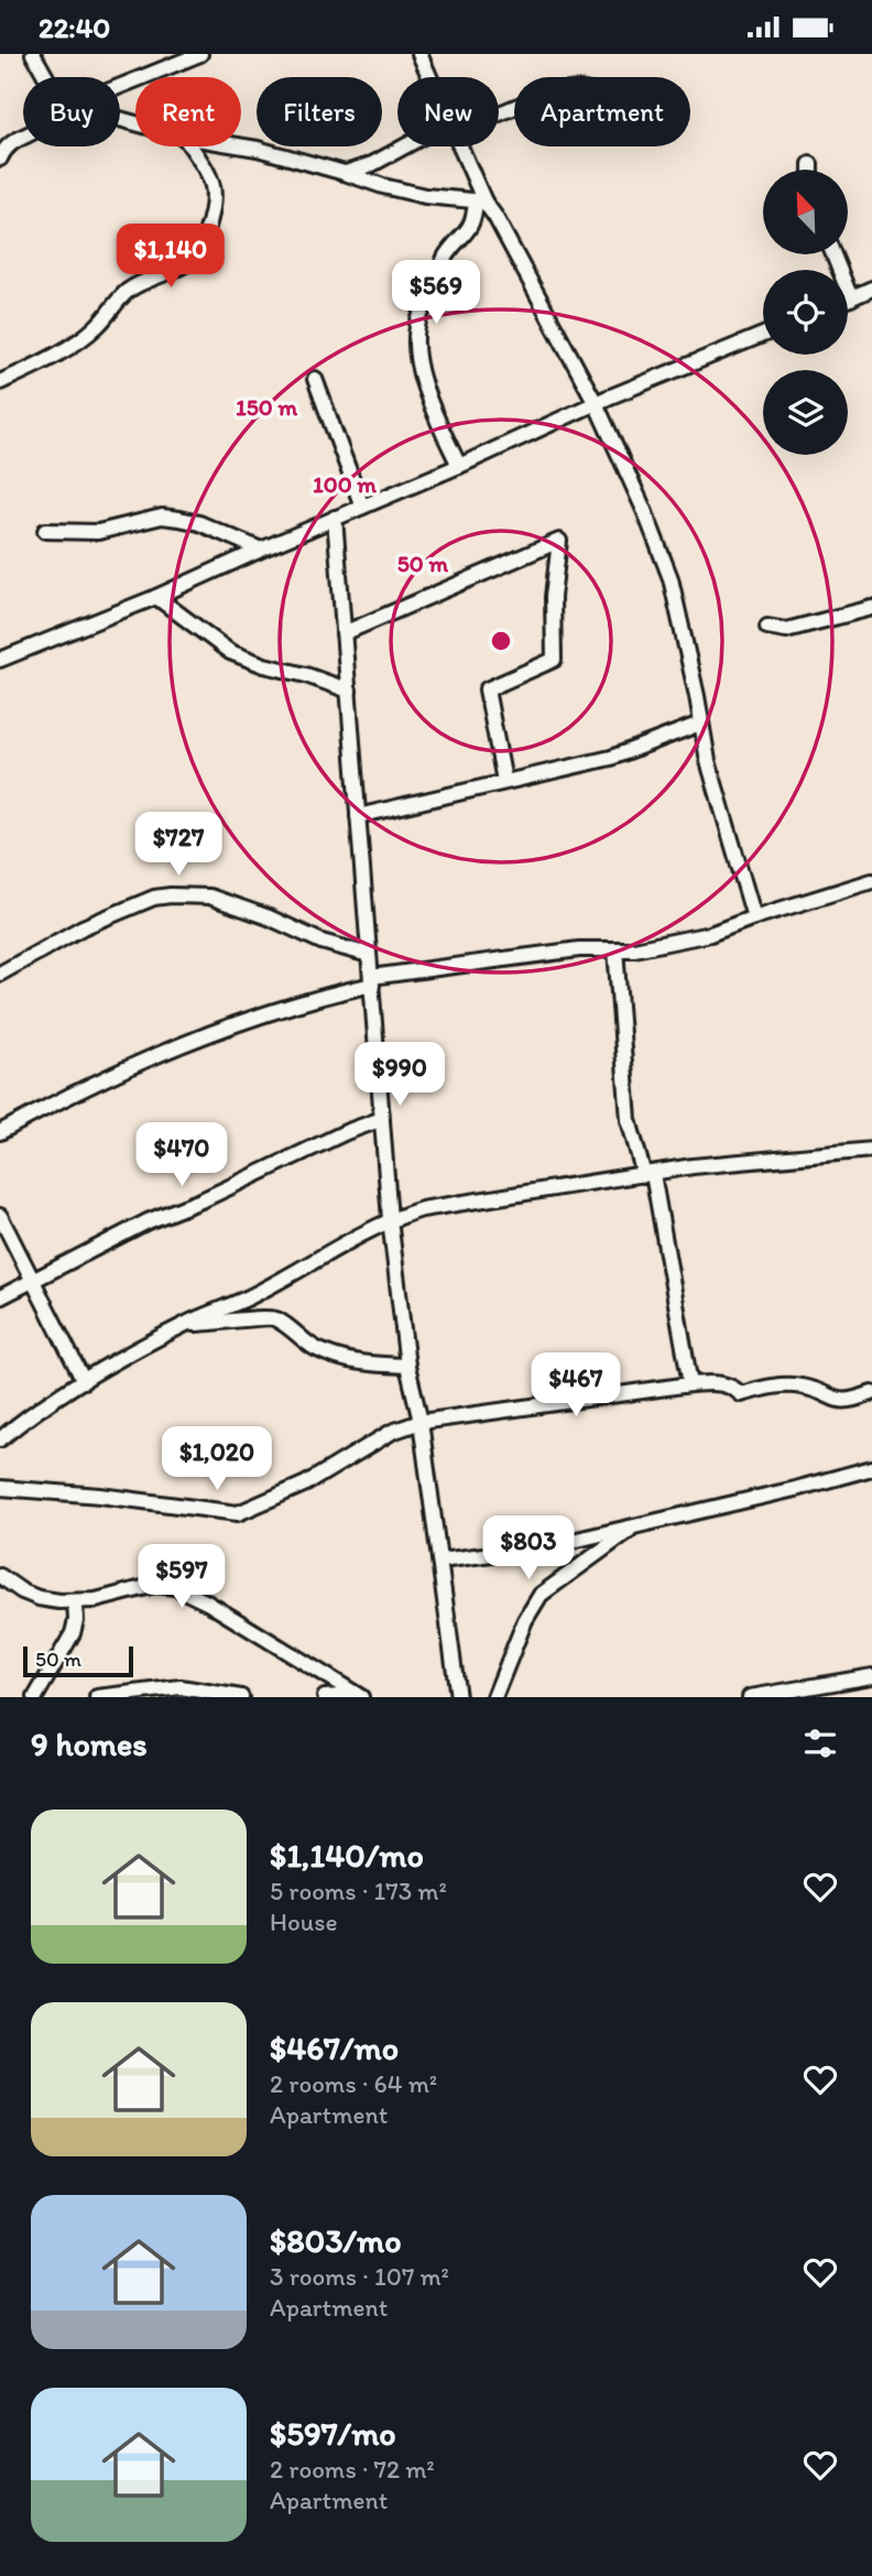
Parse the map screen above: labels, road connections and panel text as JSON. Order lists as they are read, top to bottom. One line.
{"scale_bar":"50 m","north":"top left","page":{"status":"22:40","chip":["Buy","Rent","Filters","New","Apartment"],"price":["$1,140","$569","$727","$990","$470","$467","$1,020","$803","$597"],"scale":"50 m","heading":"9 homes","list":[{"name":"$1,140/mo","note":"5 rooms · 173 m² · House"},{"name":"$467/mo","note":"2 rooms · 64 m² · Apartment"},{"name":"$803/mo","note":"3 rooms · 107 m² · Apartment"},{"name":"$597/mo","note":"2 rooms · 72 m² · Apartment"}]},"rings":["150 m","100 m","50 m"]}
